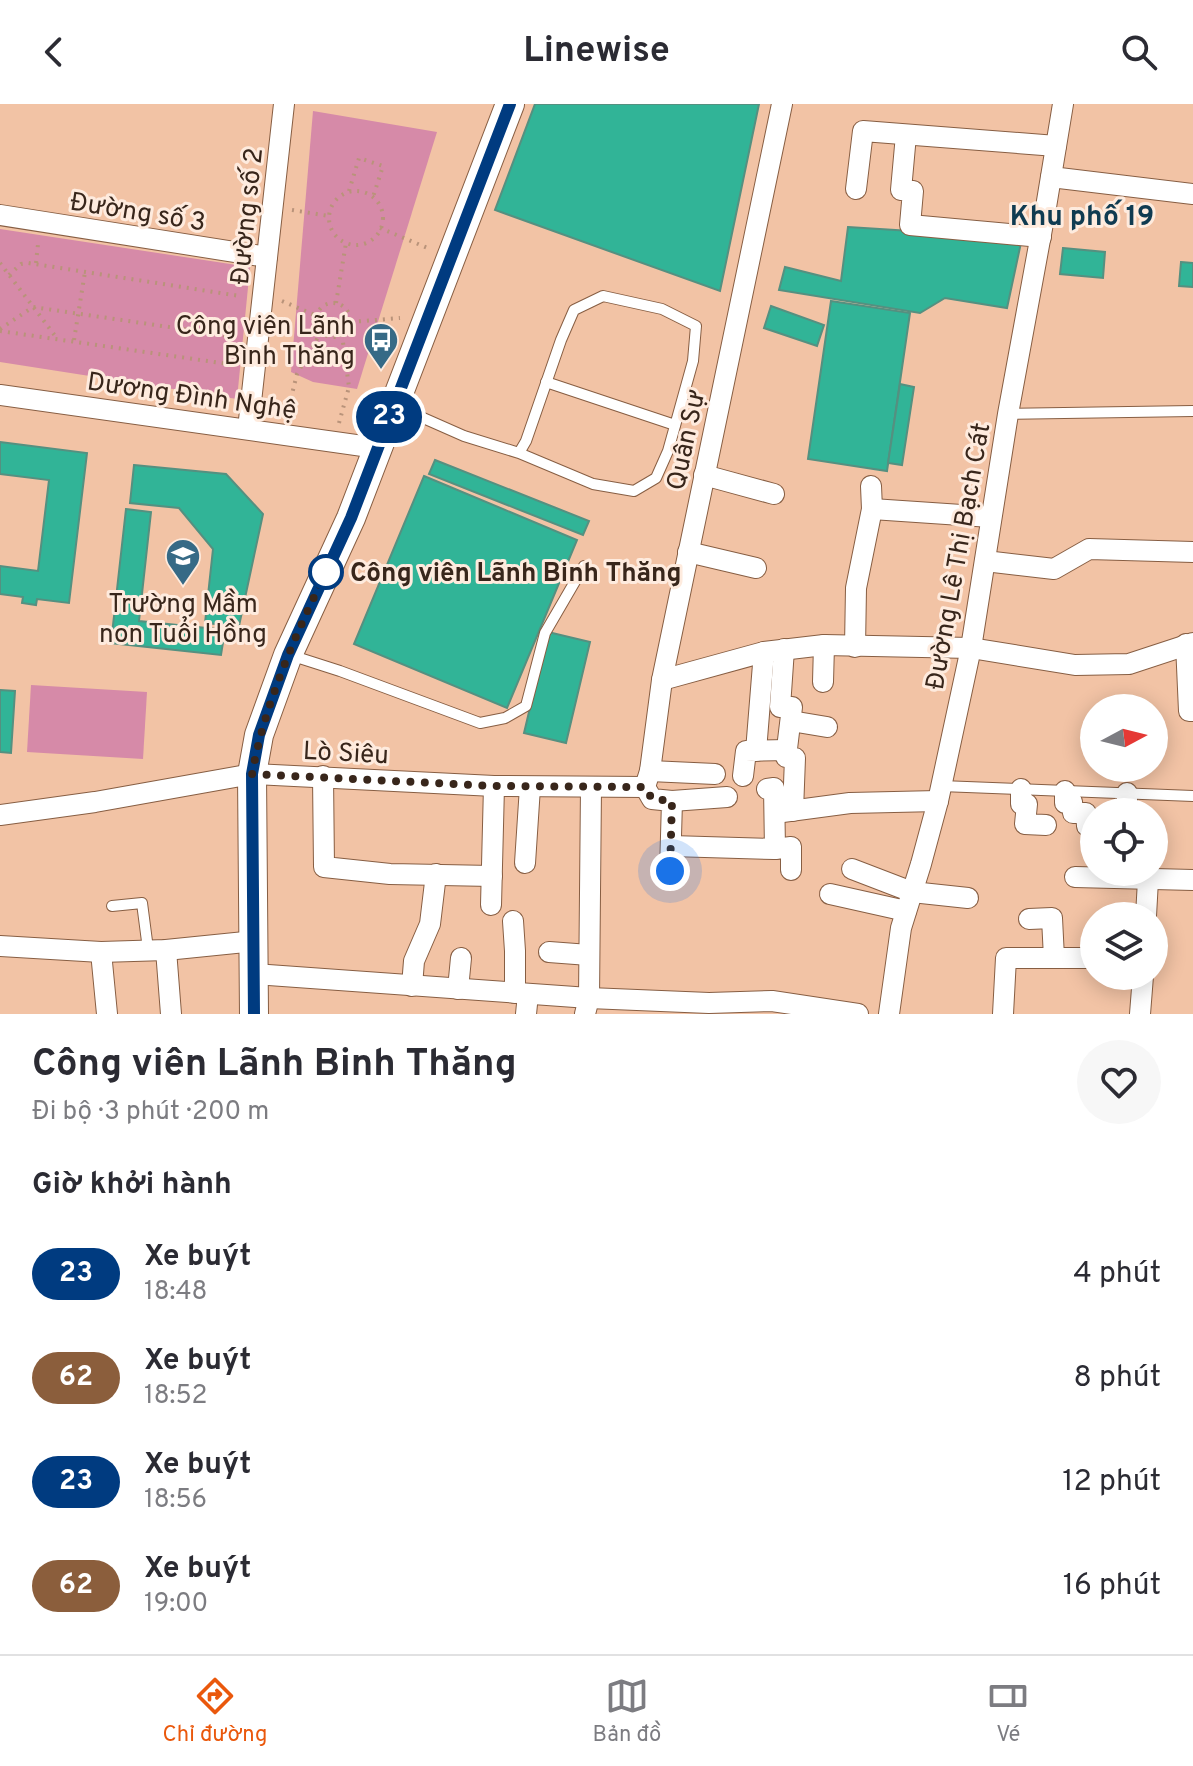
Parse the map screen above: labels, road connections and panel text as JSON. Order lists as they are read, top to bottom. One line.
{"streets":{"street":["Đường số 3","Đường số 2","Dương Đình Nghệ","Quân Sự","Đường Lê Thị Bạch Cát","Lò Siêu"]},"crossings":[["Đường số 3","Đường số 2"],["Đường số 2","Dương Đình Nghệ"],["Quân Sự","Lò Siêu"]],"districts":["Khu phố 19"],"places":{"bus stop":["Công viên Lãnh Bình Thăng"],"other":["Công viên Lãnh Binh Thăng"],"school or university":["Trường Mầm non Tuổi Hồng"]},"lines":["bus line 23"],"north":"right","page":{"header":"Linewise","on_map":"23","heading":[["Công viên Lãnh Binh Thăng","Đi bộ · 3 phút · 200 m"],"Giờ khởi hành"],"list":[{"mark":"23","name":"Xe buýt","note":"18:48","value":"4 phút"},{"mark":"62","name":"Xe buýt","note":"18:52","value":"8 phút"},{"mark":"23","name":"Xe buýt","note":"18:56","value":"12 phút"},{"mark":"62","name":"Xe buýt","note":"19:00","value":"16 phút"}],"tabs":["Chỉ đường","Bản đồ","Vé"]}}
